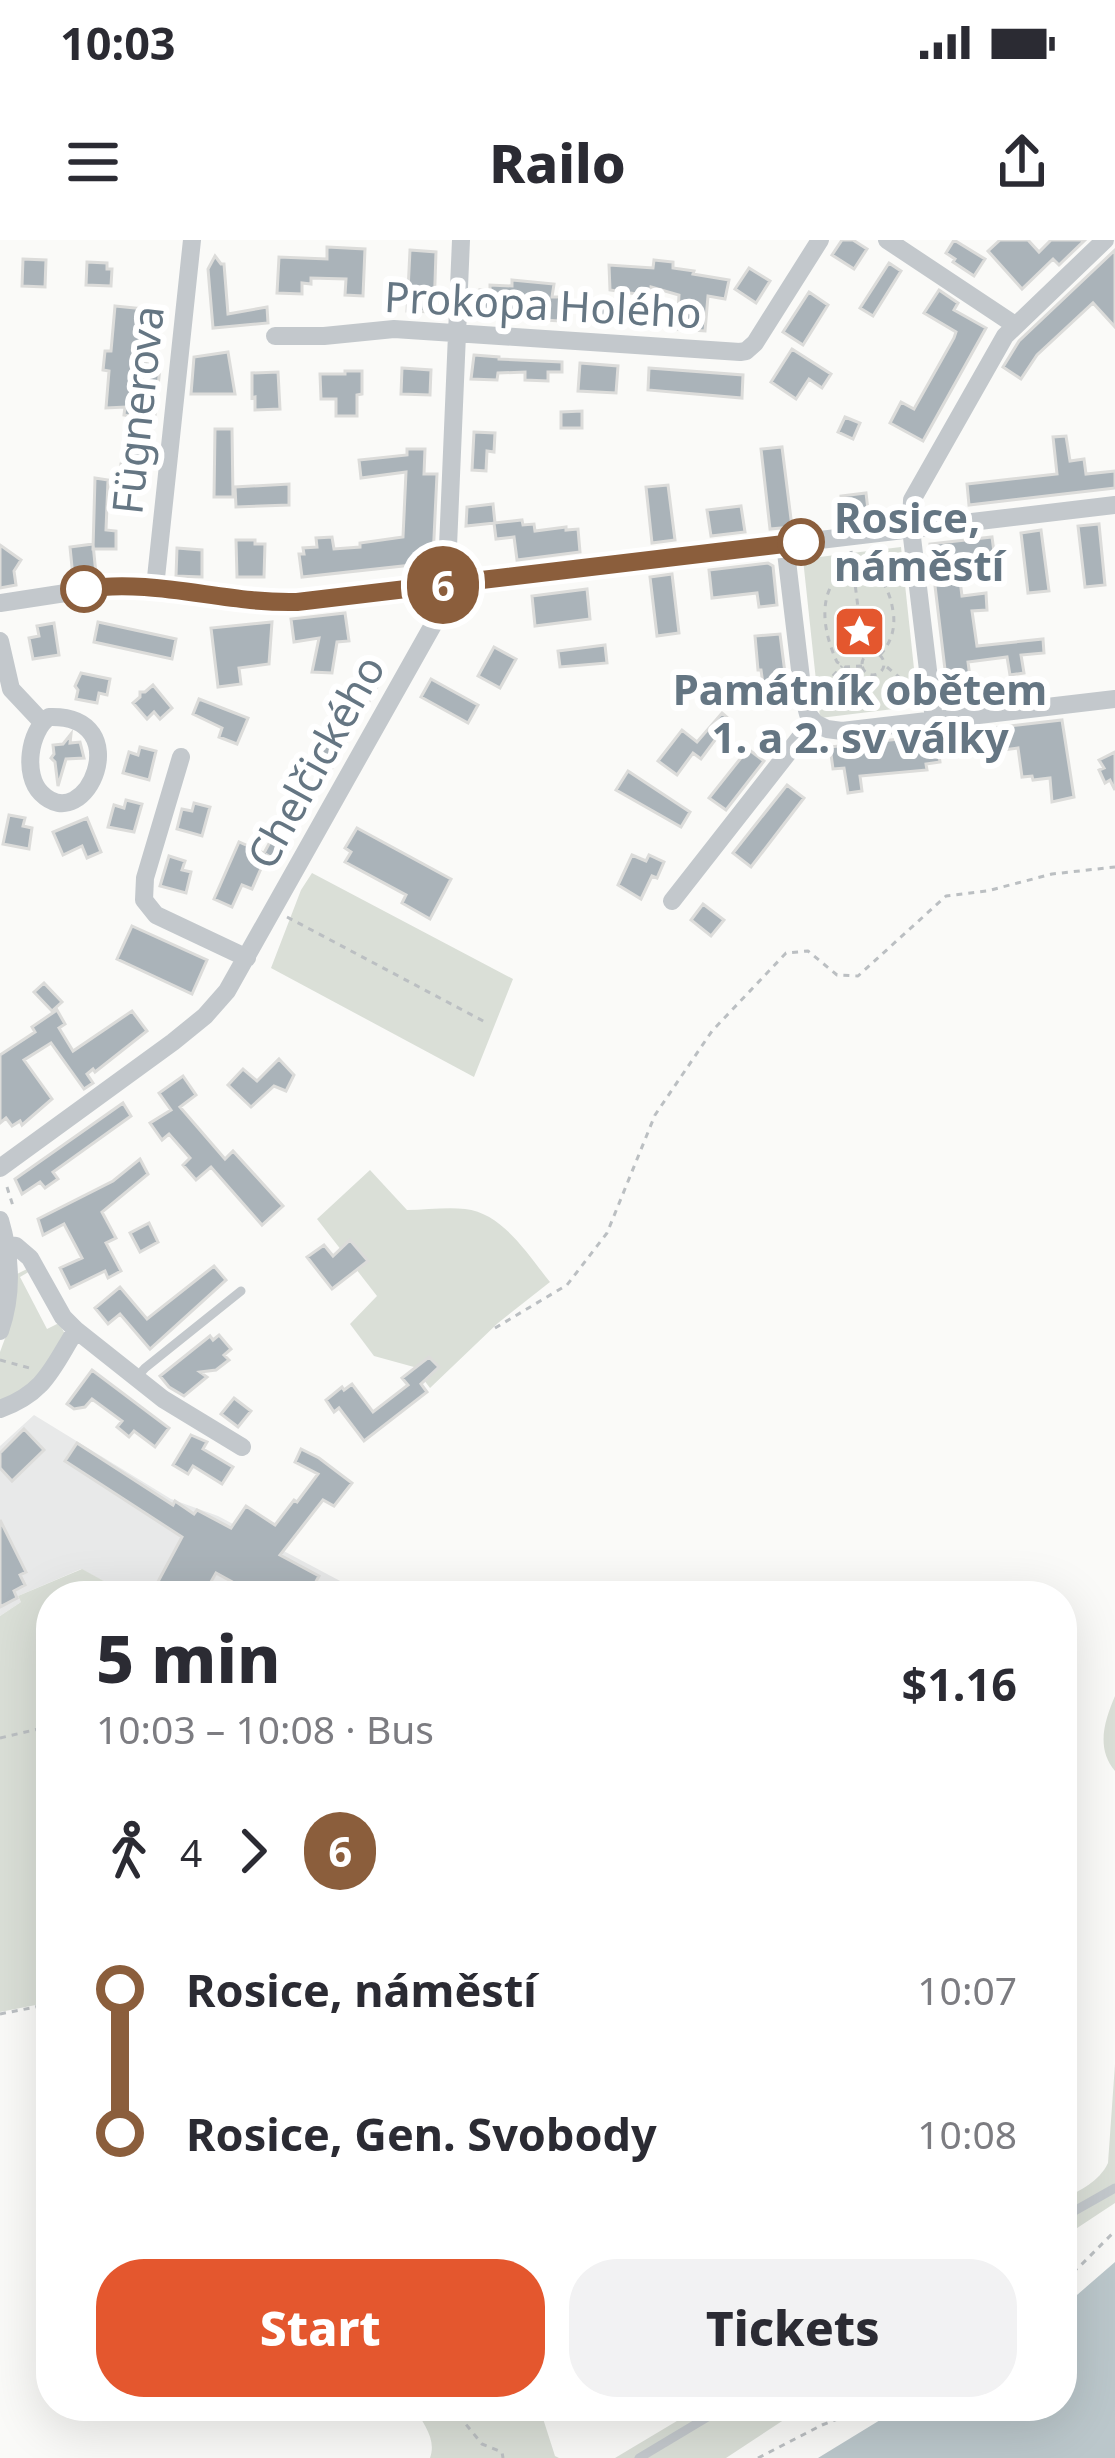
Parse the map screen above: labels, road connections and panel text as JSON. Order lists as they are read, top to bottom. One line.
{"streets":{"street":["Prokopa Holého","Fügnerova","Chelčického"]},"crossings":[["Prokopa Holého","Chelčického"]],"places":{"other":["Rosice, náměstí"],"place":["Památník obětem 1. a 2. sv války"]},"lines":["bus line 6"],"page":{"status":"10:03","header":"Railo","on_map":"6","heading":["5 min","10:03 – 10:08 · Bus","$1.16"],"legs":["4","6"],"list":[{"name":"Rosice, náměstí","value":"10:07"},{"name":"Rosice, Gen. Svobody","value":"10:08"}],"buttons":["Start","Tickets"]}}
